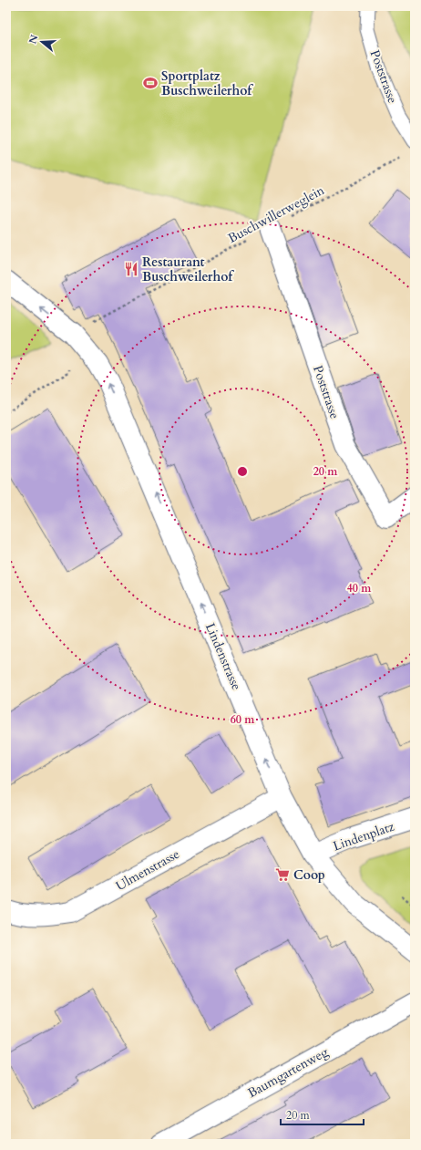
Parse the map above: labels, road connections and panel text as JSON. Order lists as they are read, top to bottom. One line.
{"streets":{"street":["Poststrasse","Lindenstrasse","Lindenplatz","Ulmenstrasse","Baumgartenweg"],"path":["Buschwillerweglein"]},"crossings":[["Poststrasse","Buschwillerweglein"],["Buschwillerweglein","Lindenstrasse"],["Lindenstrasse","Lindenplatz"],["Lindenstrasse","Ulmenstrasse"]],"one_way":["Lindenstrasse"],"places":{"sports":["Sportplatz Buschweilerhof"],"restaurant":["Restaurant Buschweilerhof"],"supermarket":["Coop"]},"scale_bar":"20 m","north":"left","rings":["20 m","40 m","60 m"]}
